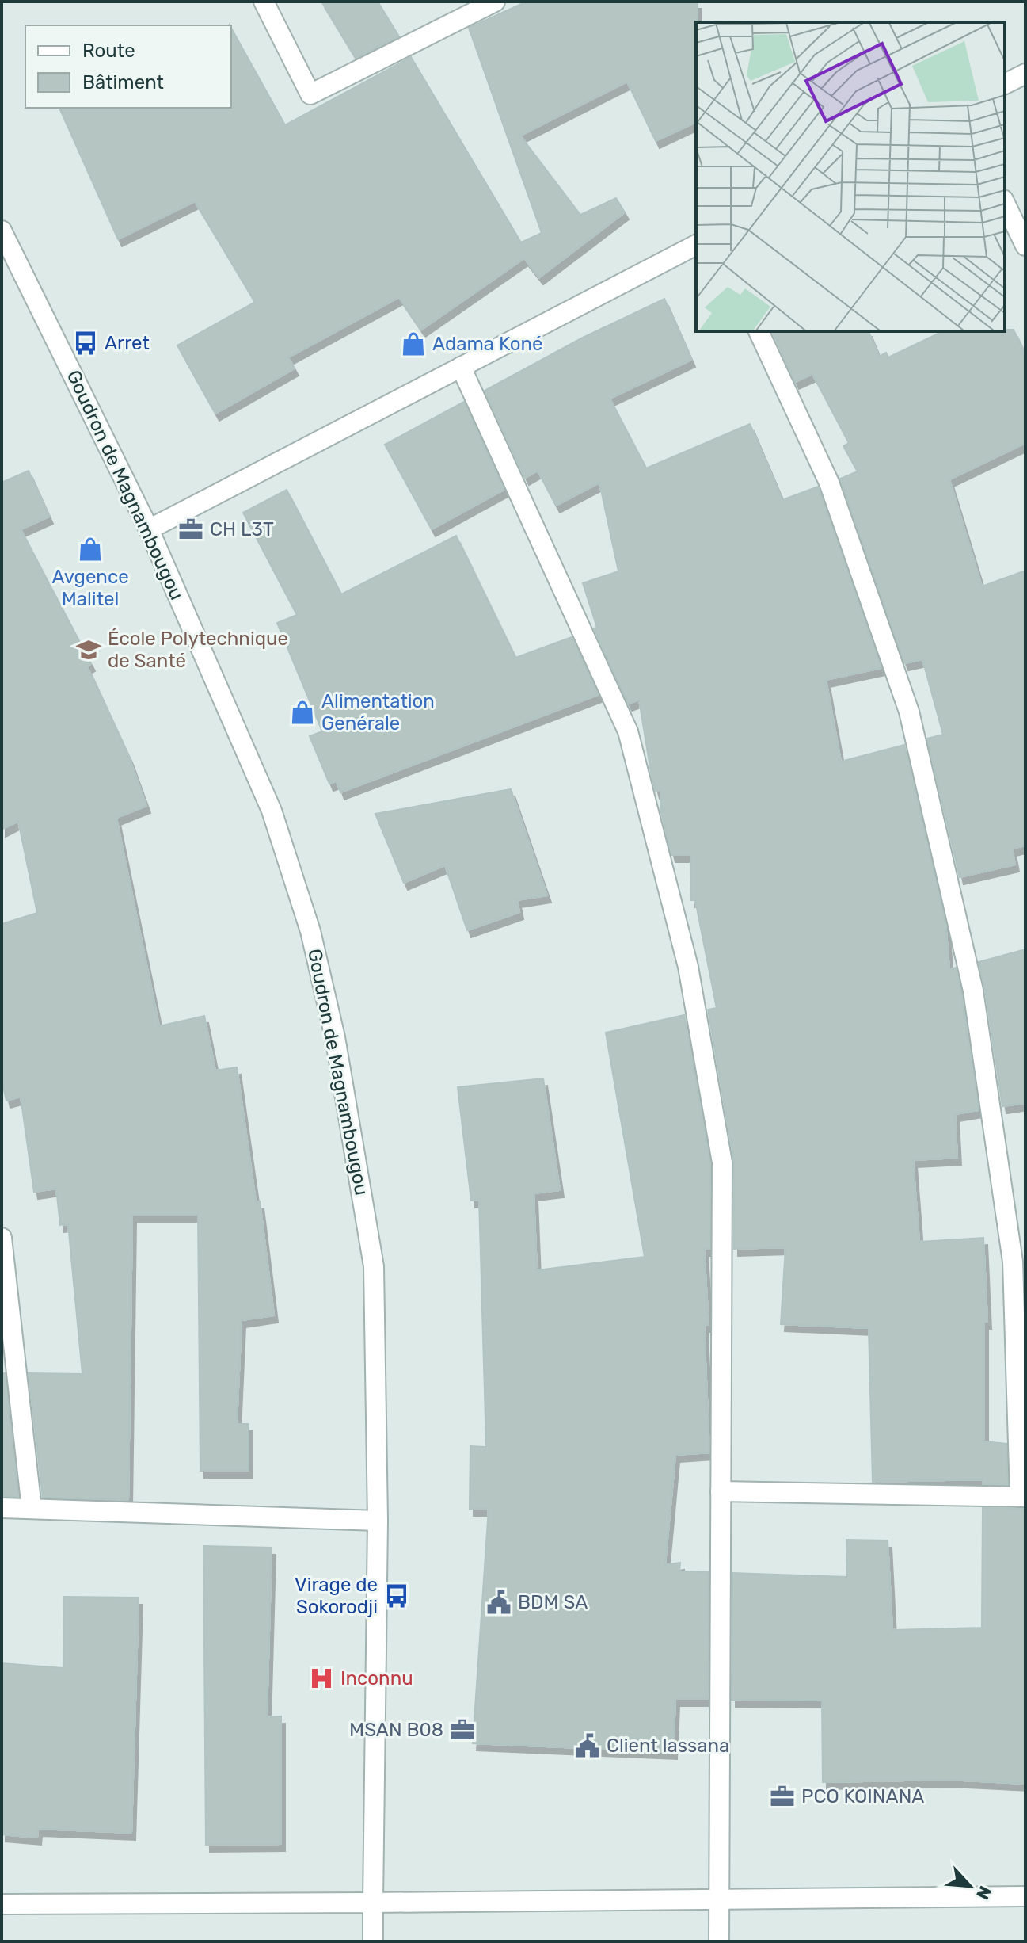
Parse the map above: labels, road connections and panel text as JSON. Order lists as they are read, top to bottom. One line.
{"streets":{"street":["Goudron de Magnambougou"]},"places":{"bus stop":["Arret","Virage de Sokorodji"],"shop":["Adama Koné","Avgence Malitel","Alimentation Genérale"],"office":["CH L3T","MSAN B08","PCO KOINANA"],"school or university":["École Polytechnique de Santé"],"public building":["BDM SA","Client lassana"],"hospital":["Inconnu"]},"legend":["Route","Bâtiment"],"north":"bottom right"}
